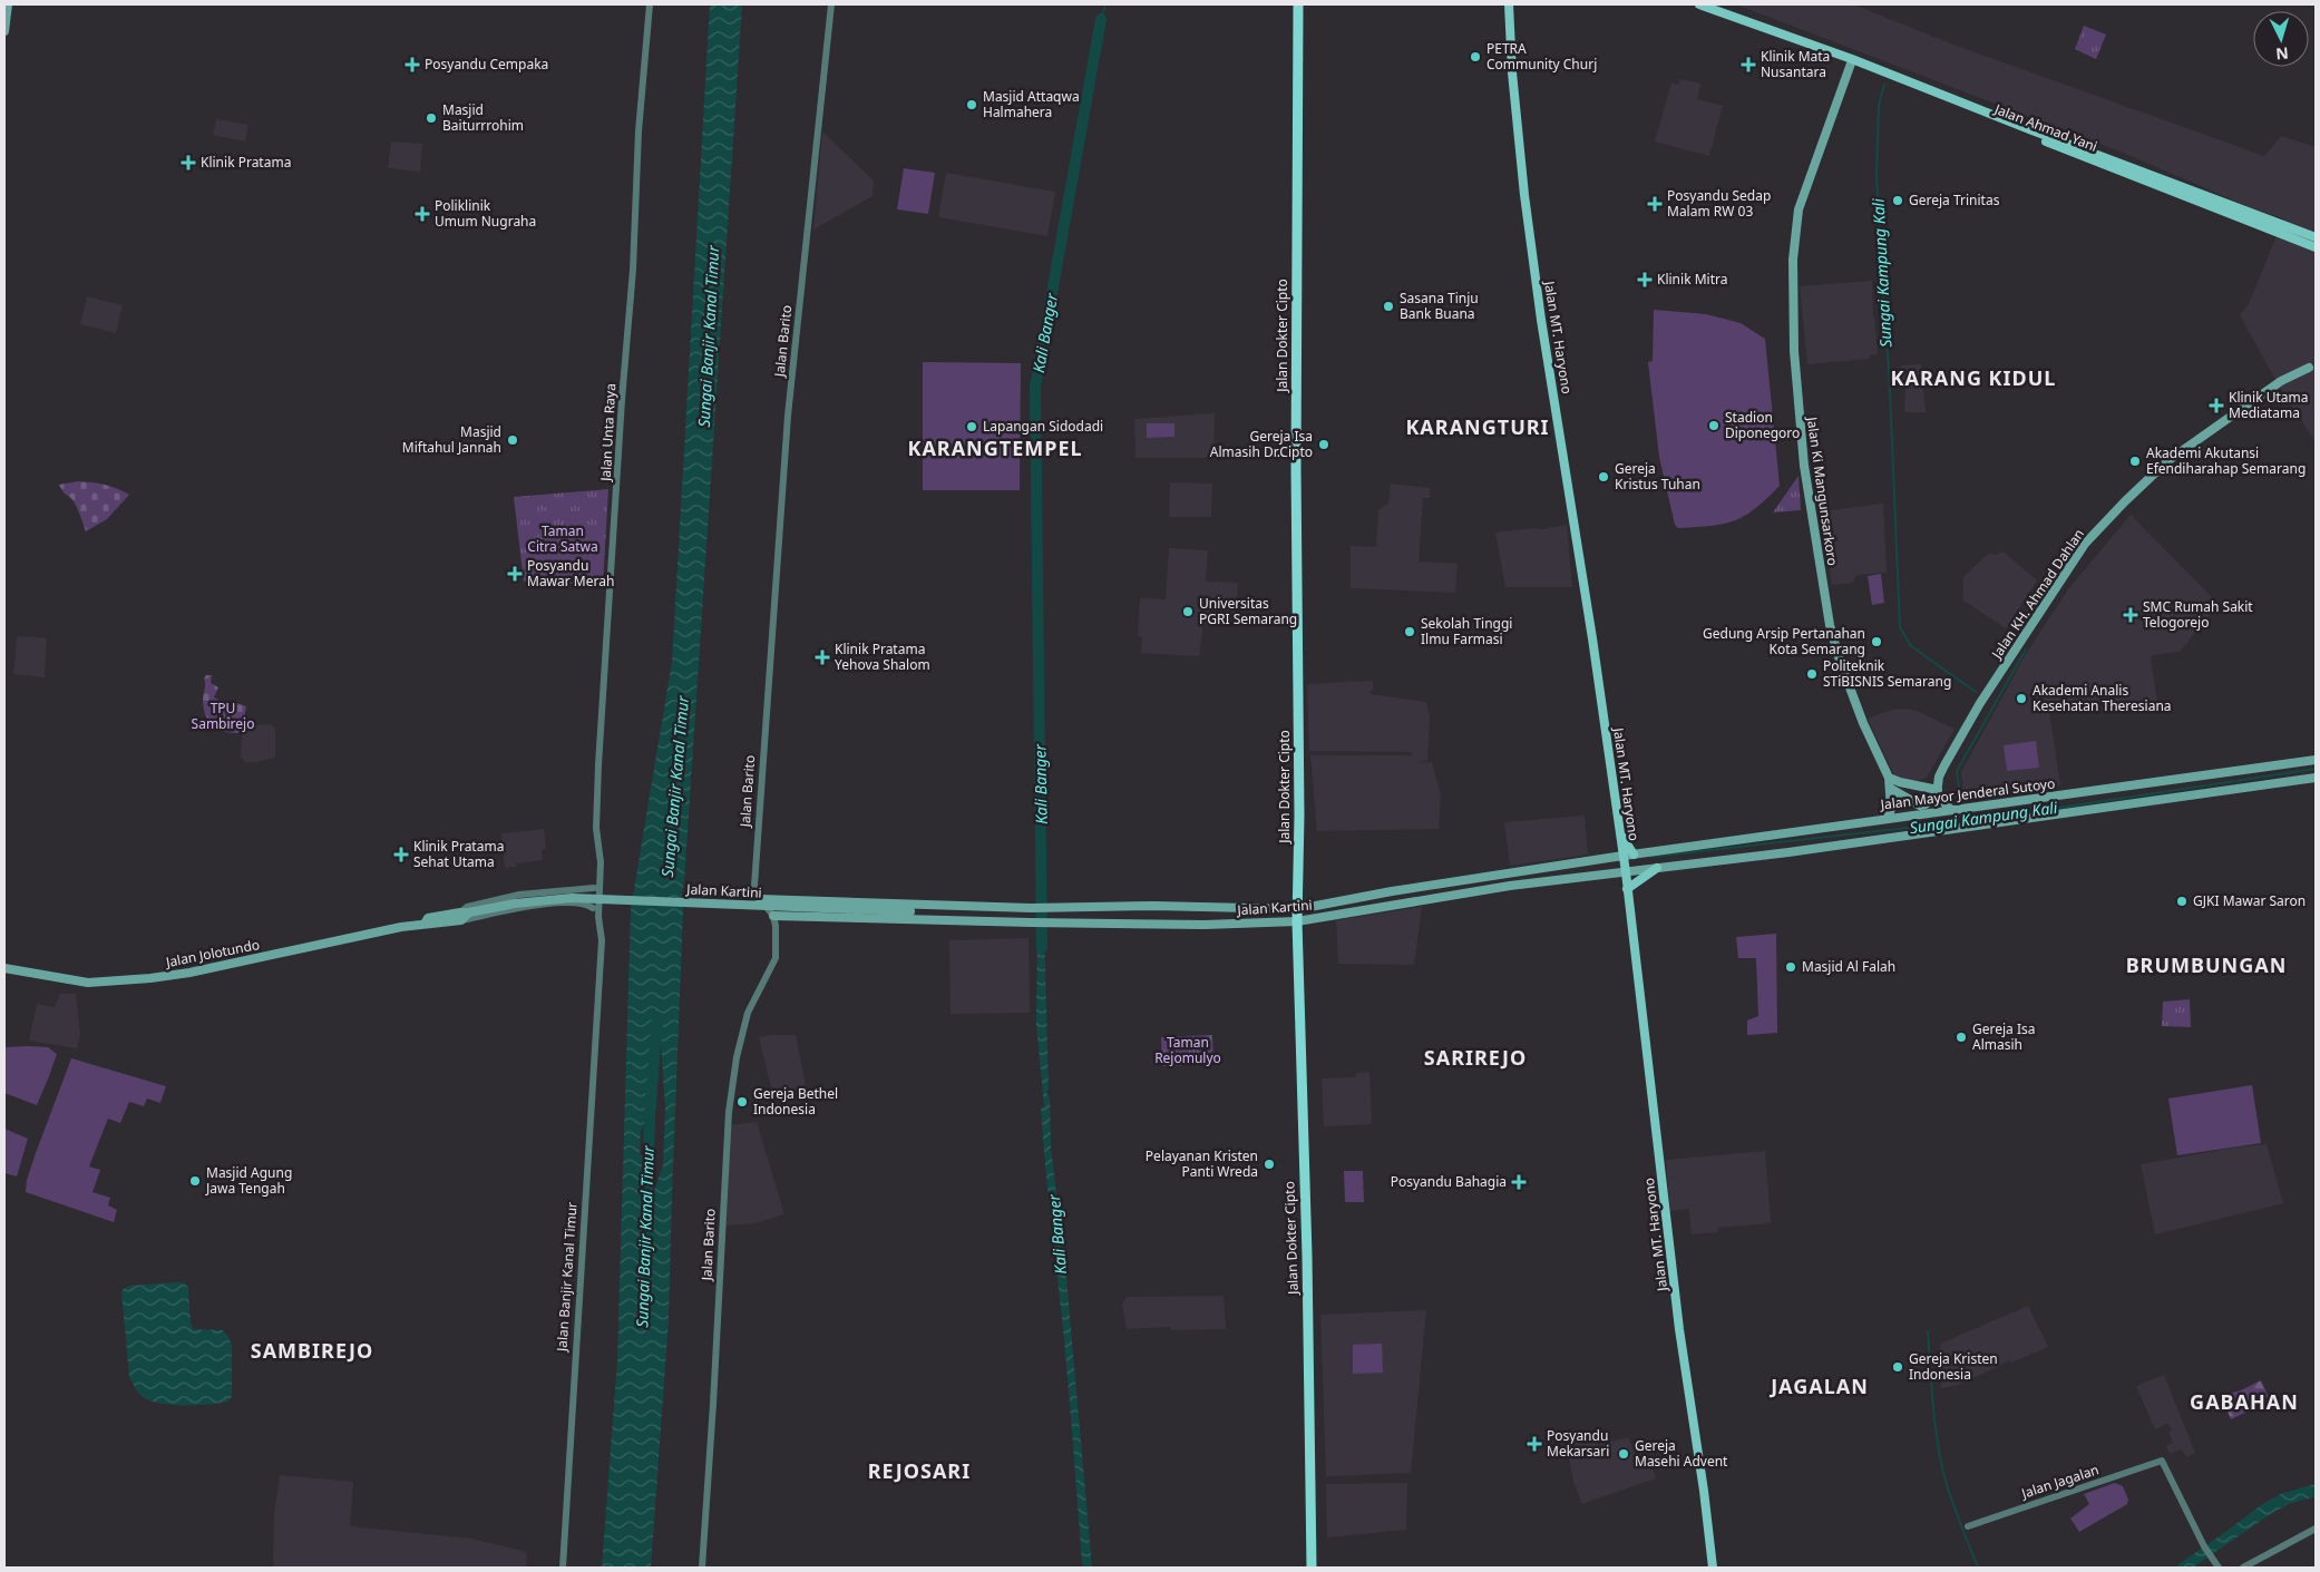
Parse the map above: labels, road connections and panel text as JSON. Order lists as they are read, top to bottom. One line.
{"streets":{"highway":["Jalan Dokter Cipto"],"main road":["Jalan Ahmad Yani","Jalan MT. Haryono","Jalan Ki Mangunsarkoro","Jalan KH. Ahmad Dahlan","Jalan Mayor Jenderal Sutoyo","Jalan Kartini","Jalan Jolotundo"],"street":["Jalan Barito","Jalan Unta Raya","Jalan Banjir Kanal Timur","Jalan Jagalan"]},"crossings":[["Jalan Ahmad Yani","Jalan Ki Mangunsarkoro"],["Jalan Dokter Cipto","Jalan Kartini"],["Jalan MT. Haryono","Jalan Mayor Jenderal Sutoyo"],["Jalan MT. Haryono","Jalan Kartini"],["Jalan Barito","Jalan Kartini"],["Jalan Unta Raya","Jalan Banjir Kanal Timur"],["Jalan Ki Mangunsarkoro","Jalan Mayor Jenderal Sutoyo"],["Jalan Mayor Jenderal Sutoyo","Jalan Kartini"],["Jalan Kartini","Jalan Jolotundo"]],"districts":["KARANG KIDUL","KARANGTURI","KARANGTEMPEL","BRUMBUNGAN","SARIREJO","SAMBIREJO","JAGALAN","GABAHAN","REJOSARI"],"water":["Sungai Kampung Kali","Kali Banger","Sungai Banjir Kanal Timur"],"parks":["Taman Citra Satwa","TPU Sambirejo","Taman Rejomulyo"],"places":{"other":["PETRA Community Churj","Masjid Attaqwa Halmahera","Masjid Baiturrrohim","Gereja Trinitas","Sasana Tinju Bank Buana","Stadion Diponegoro","Lapangan Sidodadi","Masjid Miftahul Jannah","Gereja Isa Almasih Dr.Cipto","Akademi Akutansi Efendiharahap Semarang","Gereja Kristus Tuhan","Universitas PGRI Semarang","Sekolah Tinggi Ilmu Farmasi","Gedung Arsip Pertanahan Kota Semarang","Politeknik STiBISNIS Semarang","Akademi Analis Kesehatan Theresiana","GJKI Mawar Saron","Masjid Al Falah","Gereja Isa Almasih","Gereja Bethel Indonesia","Pelayanan Kristen Panti Wreda","Masjid Agung Jawa Tengah","Gereja Kristen Indonesia","Gereja Masehi Advent"],"health":["Posyandu Cempaka","Klinik Mata Nusantara","Klinik Pratama","Posyandu Sedap Malam RW 03","Poliklinik Umum Nugraha","Klinik Mitra","Klinik Utama Mediatama","Posyandu Mawar Merah","SMC Rumah Sakit Telogorejo","Klinik Pratama Yehova Shalom","Klinik Pratama Sehat Utama","Posyandu Bahagia","Posyandu Mekarsari"]},"north":"bottom"}
